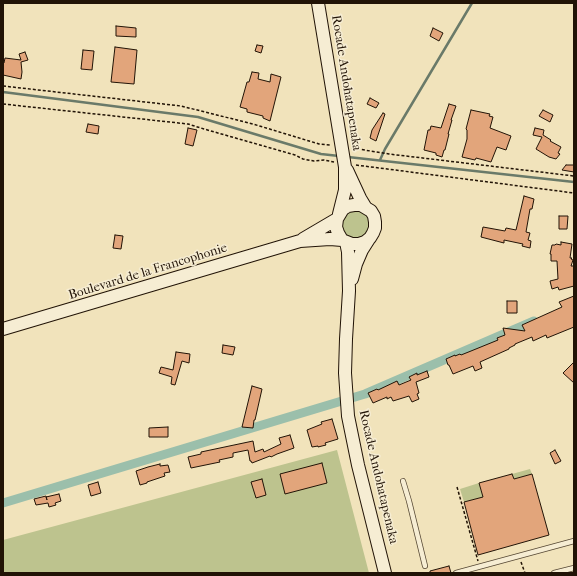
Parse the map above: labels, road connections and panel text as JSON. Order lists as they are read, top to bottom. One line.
{"streets":{"main road":["Rocade Andohatapenaka","Boulevard de la Francophonie"]}}
